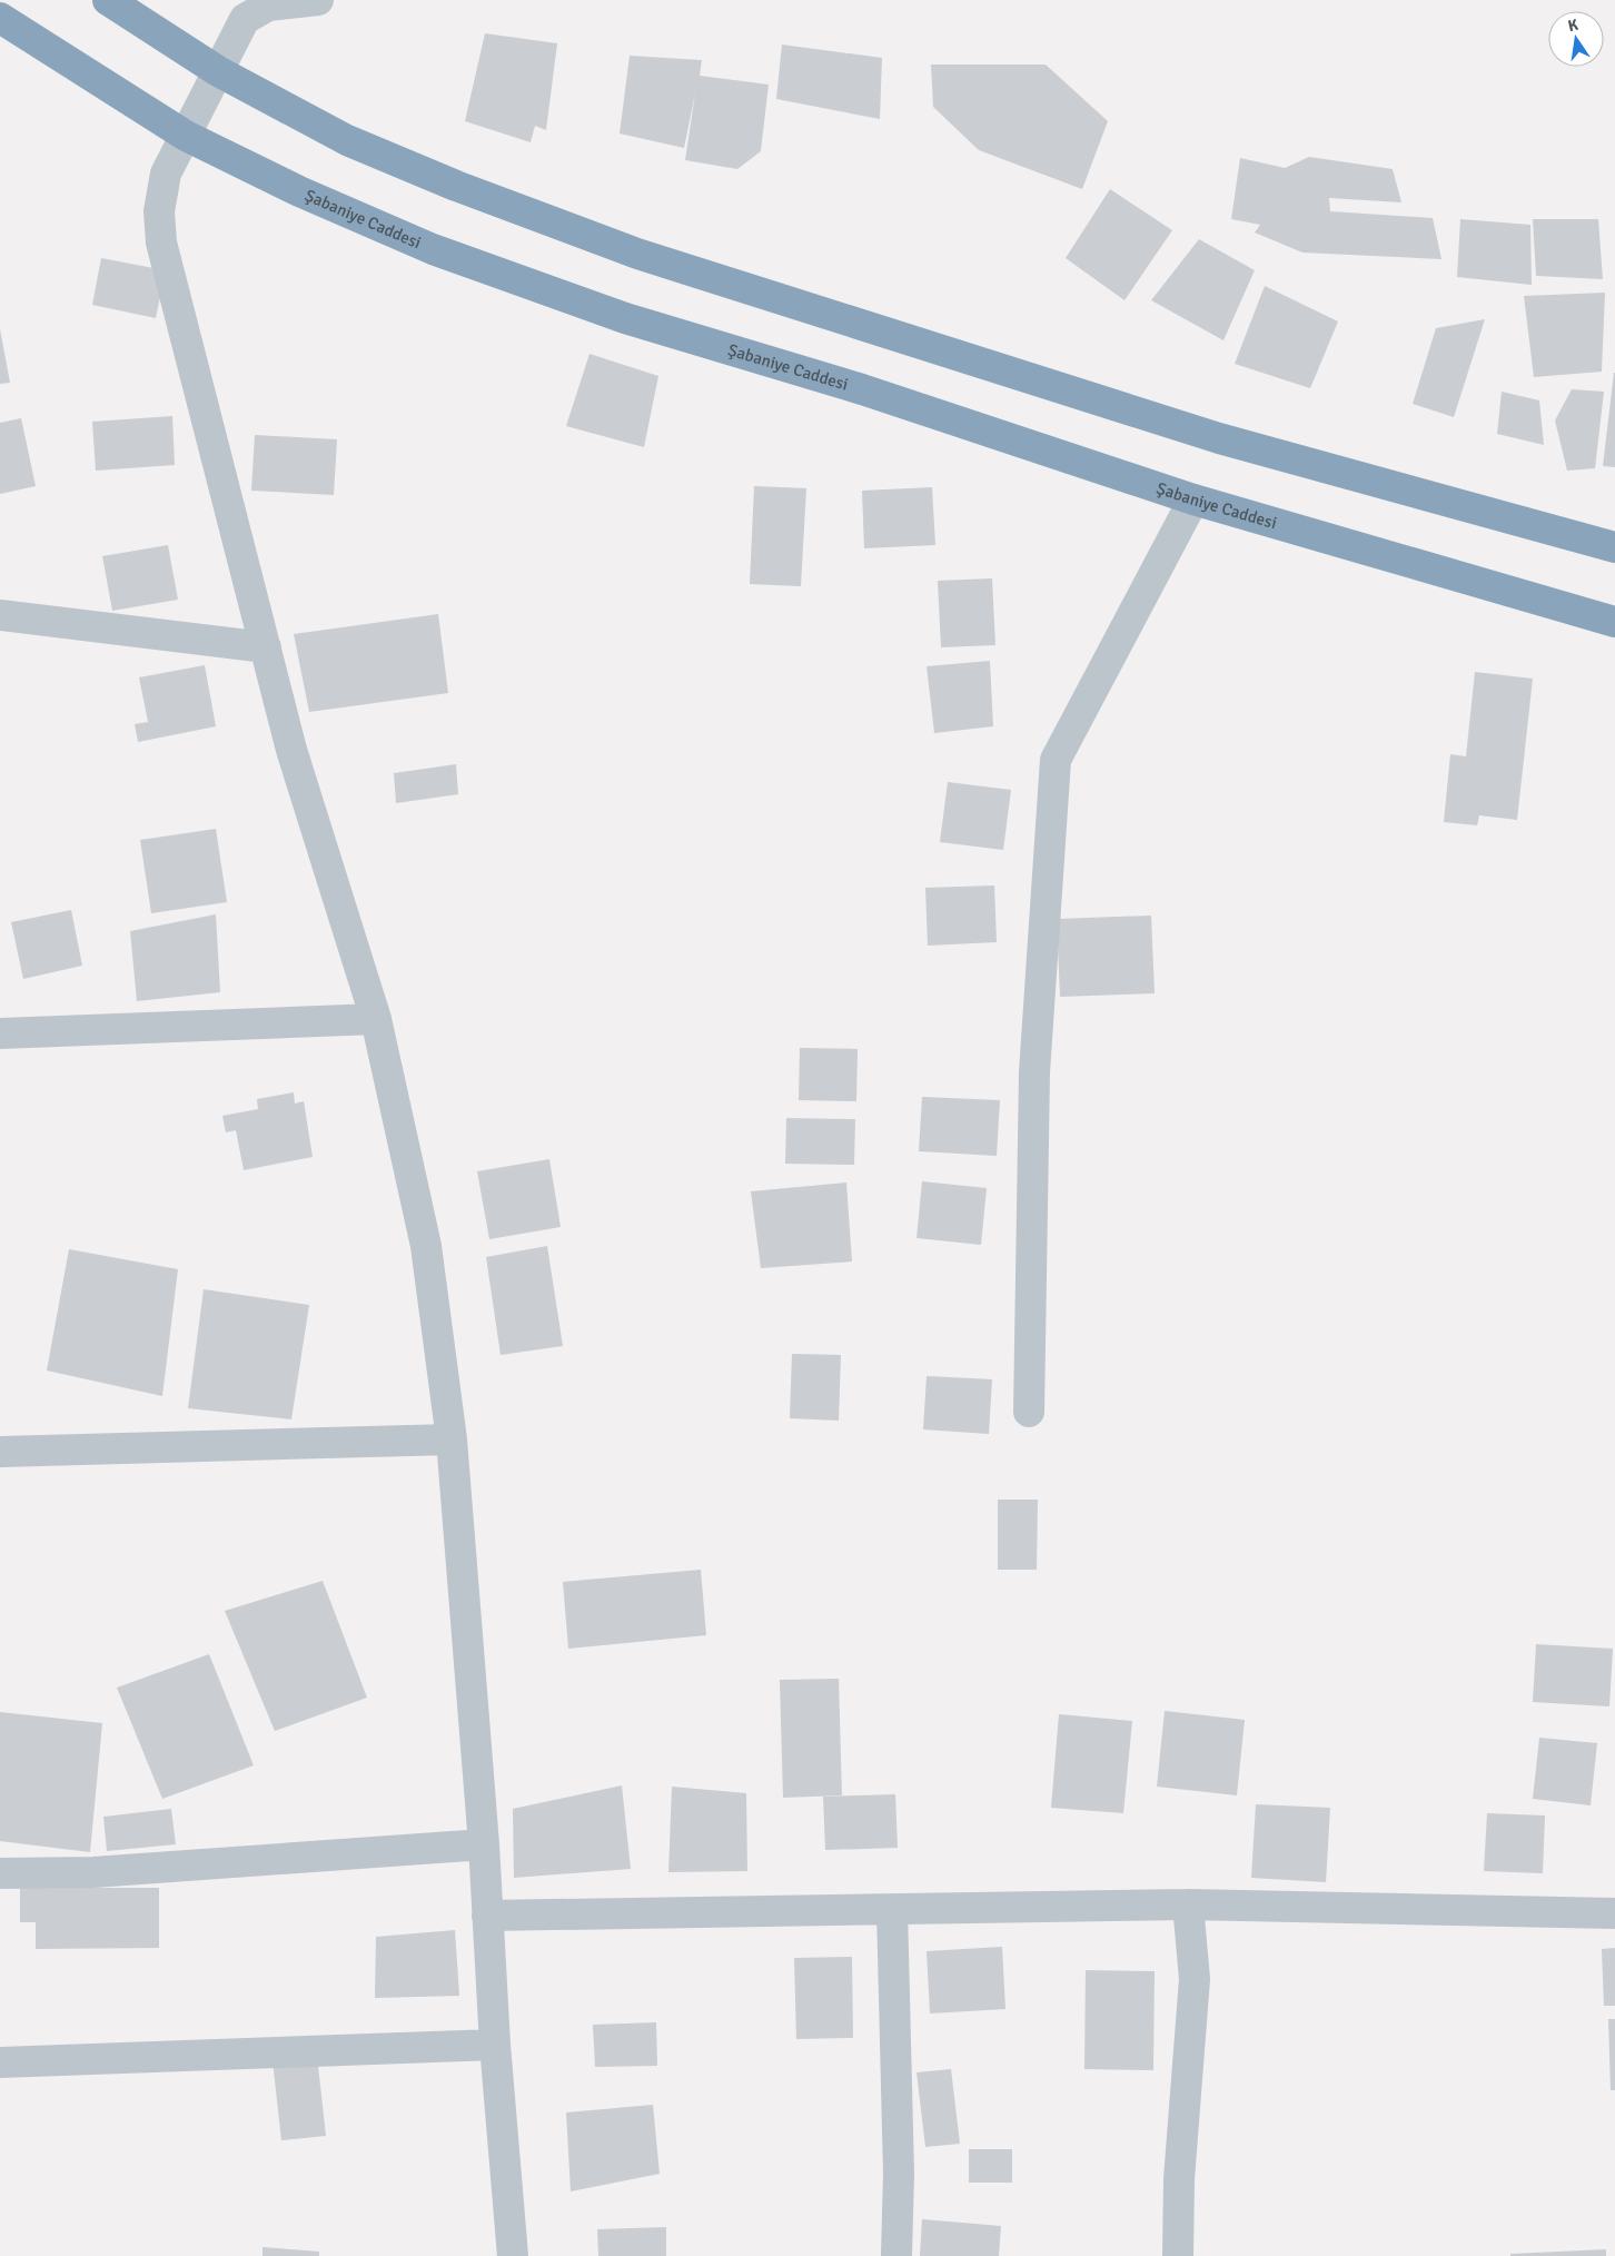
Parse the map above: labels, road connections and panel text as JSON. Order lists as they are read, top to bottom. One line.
{"streets":{"highway":["Şabaniye Caddesi"]},"north":"top"}
